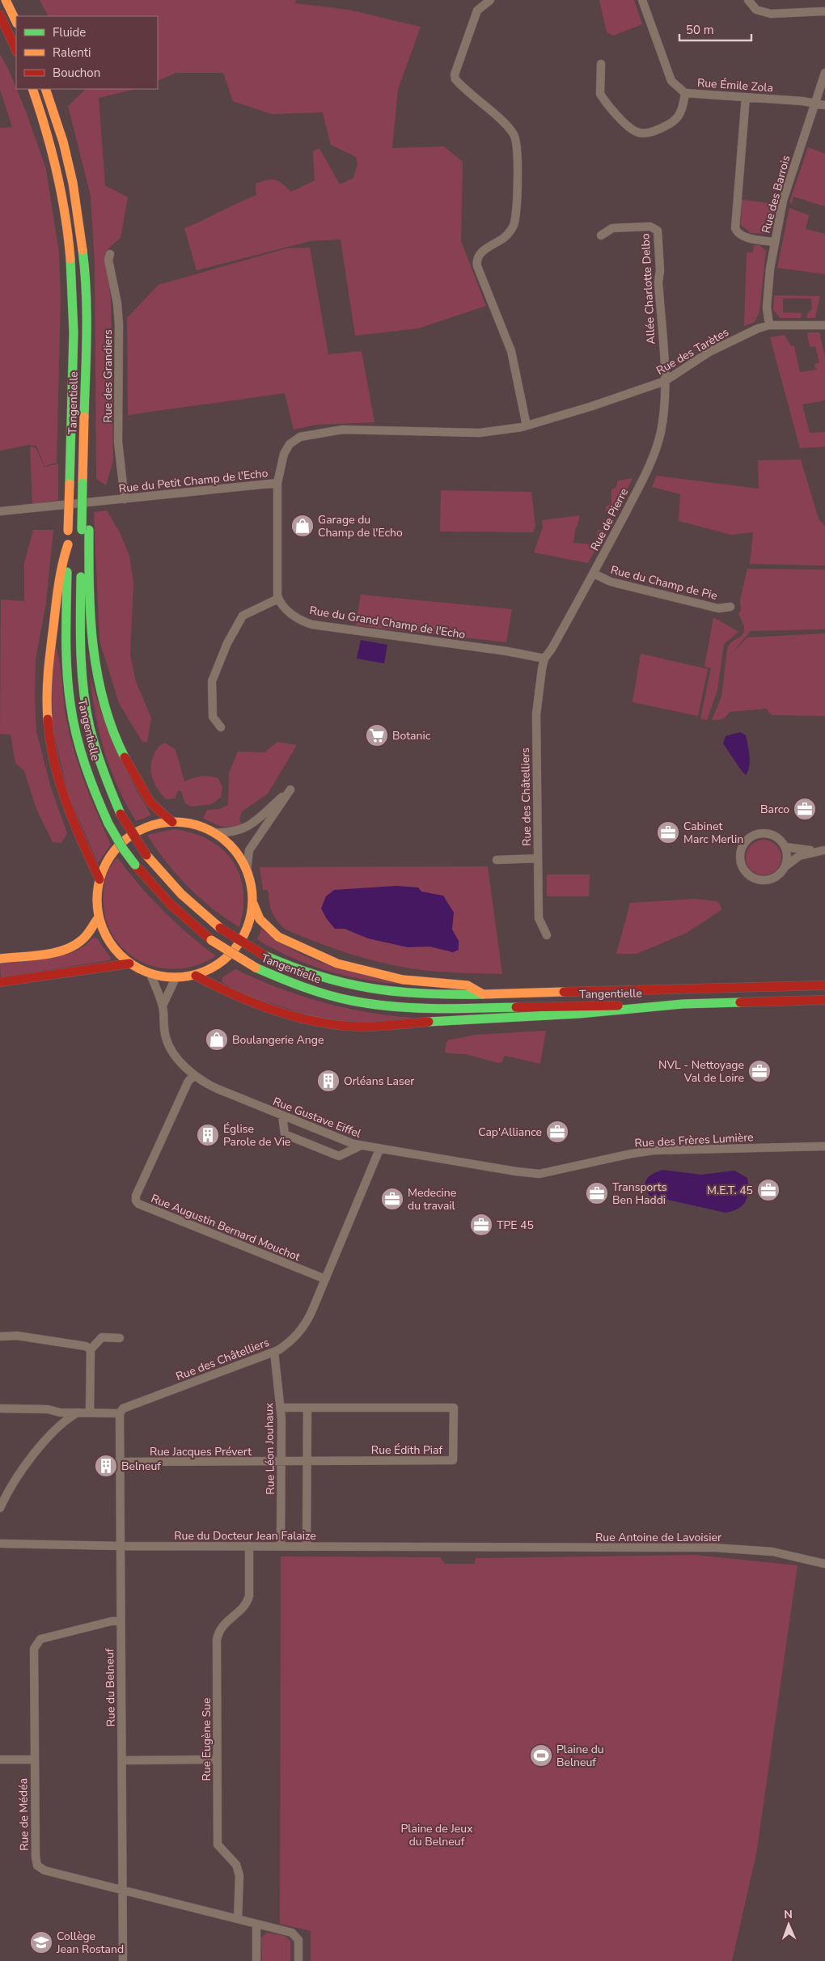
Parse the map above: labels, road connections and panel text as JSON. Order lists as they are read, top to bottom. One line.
{"streets":{"main road":["Tangentielle"],"street":["Rue Émile Zola","Rue des Barrois","Allée Charlotte Delbo","Rue des Tarètes","Rue des Grandiers","Rue du Petit Champ de l'Echo","Rue de Pierre","Rue du Champ de Pie","Rue du Grand Champ de l'Echo","Rue des Châtelliers","Rue Gustave Eiffel","Rue des Frères Lumière","Rue Augustin Bernard Mouchot","Rue Léon Jouhaux","Rue Édith Piaf","Rue Jacques Prévert","Rue du Docteur Jean Falaize","Rue Antoine de Lavoisier","Rue du Belneuf","Rue Eugène Sue","Rue de Médéa"]},"crossings":[["Rue Émile Zola","Rue des Barrois"],["Rue des Barrois","Rue des Tarètes"],["Allée Charlotte Delbo","Rue des Tarètes"],["Allée Charlotte Delbo","Rue de Pierre"],["Rue des Tarètes","Rue du Petit Champ de l'Echo"],["Rue des Tarètes","Rue de Pierre"],["Rue des Grandiers","Rue du Petit Champ de l'Echo"],["Rue de Pierre","Rue du Champ de Pie"],["Rue de Pierre","Rue du Grand Champ de l'Echo"],["Rue de Pierre","Rue des Châtelliers"],["Rue du Grand Champ de l'Echo","Rue des Châtelliers"],["Rue des Châtelliers","Rue Gustave Eiffel"],["Rue des Châtelliers","Rue Augustin Bernard Mouchot"],["Rue des Châtelliers","Rue Léon Jouhaux"],["Rue des Châtelliers","Rue du Belneuf"],["Rue Gustave Eiffel","Rue des Frères Lumière"],["Rue Gustave Eiffel","Rue Augustin Bernard Mouchot"],["Rue Léon Jouhaux","Rue Édith Piaf"],["Rue Léon Jouhaux","Rue Jacques Prévert"],["Rue Léon Jouhaux","Rue du Docteur Jean Falaize"],["Rue Édith Piaf","Rue Jacques Prévert"],["Rue Jacques Prévert","Rue du Belneuf"],["Rue du Docteur Jean Falaize","Rue Antoine de Lavoisier"],["Rue du Docteur Jean Falaize","Rue du Belneuf"],["Rue du Docteur Jean Falaize","Rue Eugène Sue"],["Rue du Belneuf","Rue de Médéa"],["Rue Eugène Sue","Rue de Médéa"]],"parks":["Plaine de Jeux du Belneuf"],"places":{"shop":["Garage du Champ de l'Echo","Boulangerie Ange"],"supermarket":["Botanic"],"office":["Barco","Cabinet Marc Merlin","NVL - Nettoyage Val de Loire","Cap'Alliance","M.E.T. 45","Transports Ben Haddi","Medecine du travail","TPE 45"],"building":["Orléans Laser","Église Parole de Vie","Belneuf"],"sports":["Plaine du Belneuf"],"school or university":["Collège Jean Rostand"]},"legend":["Fluide","Ralenti","Bouchon"],"scale_bar":"50 m","north":"top"}
